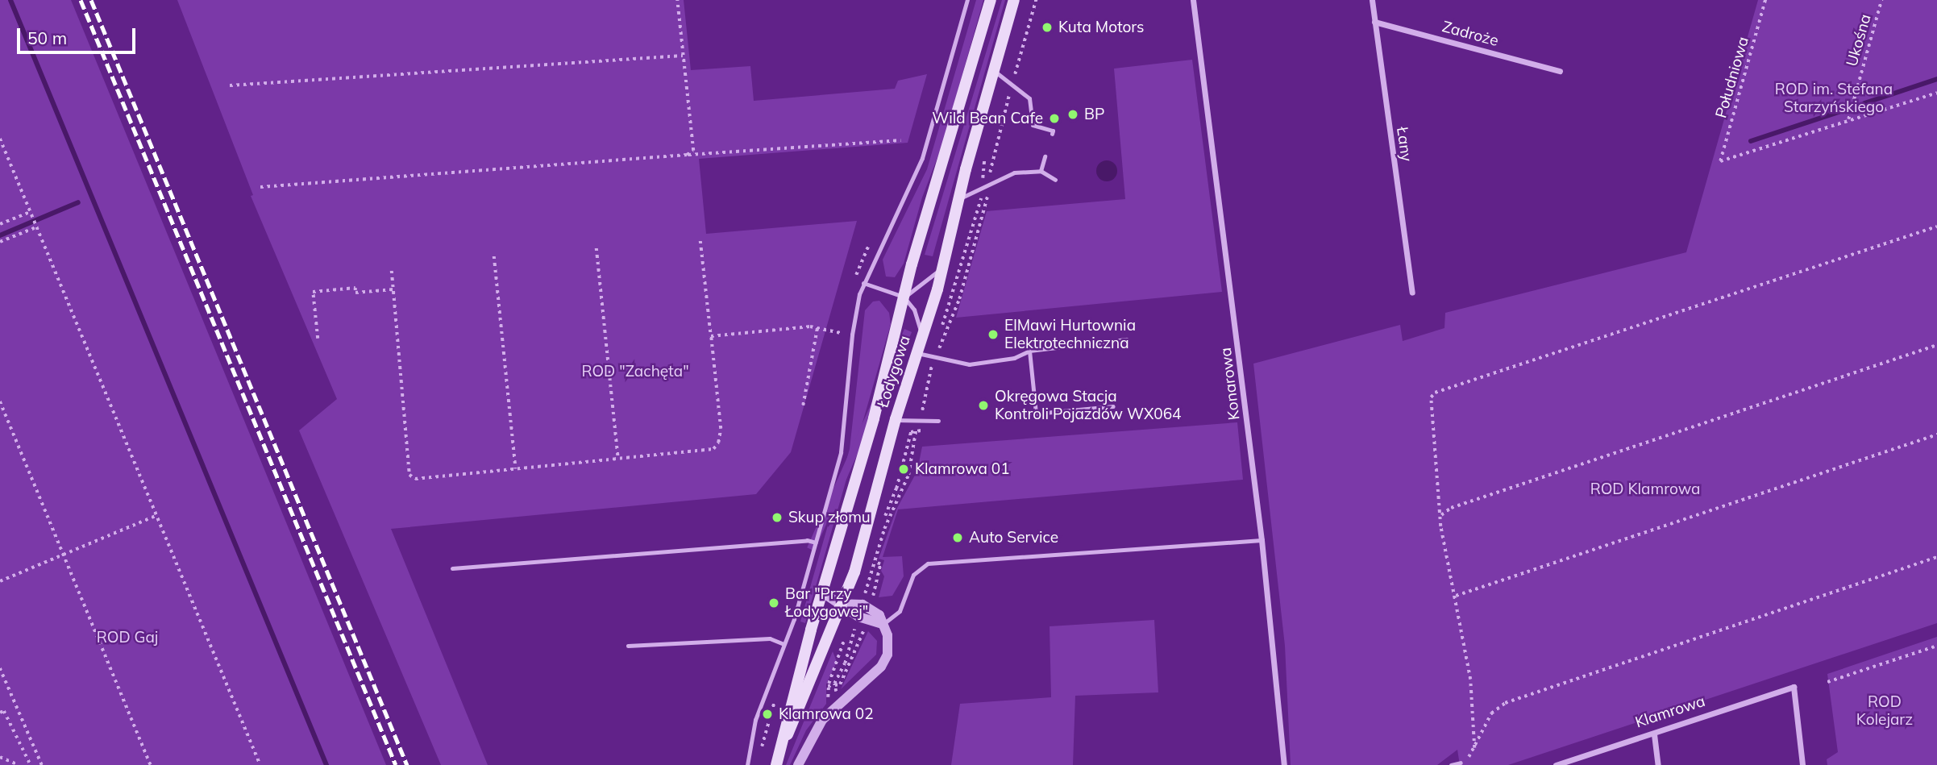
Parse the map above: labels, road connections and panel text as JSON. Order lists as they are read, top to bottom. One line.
{"streets":{"main road":["Łodygowa"],"street":["Zadroże","Łany","Konarowa","Klamrowa"],"path":["Ukośna","Południowa"]},"crossings":[["Zadroże","Łany"],["Ukośna","Południowa"]],"parks":["ROD im. Stefana Starzyńskiego","ROD \"Zachęta\"","ROD Klamrowa","ROD Gaj","ROD Kolejarz"],"places":["Kuta Motors","BP","Wild Bean Cafe","ElMawi Hurtownia Elektrotechniczna","Okręgowa Stacja Kontroli Pojazdów WX064","Klamrowa 01","Skup złomu","Auto Service","Bar \"Przy Łodygowej\"","Klamrowa 02"],"scale_bar":"50 m"}
